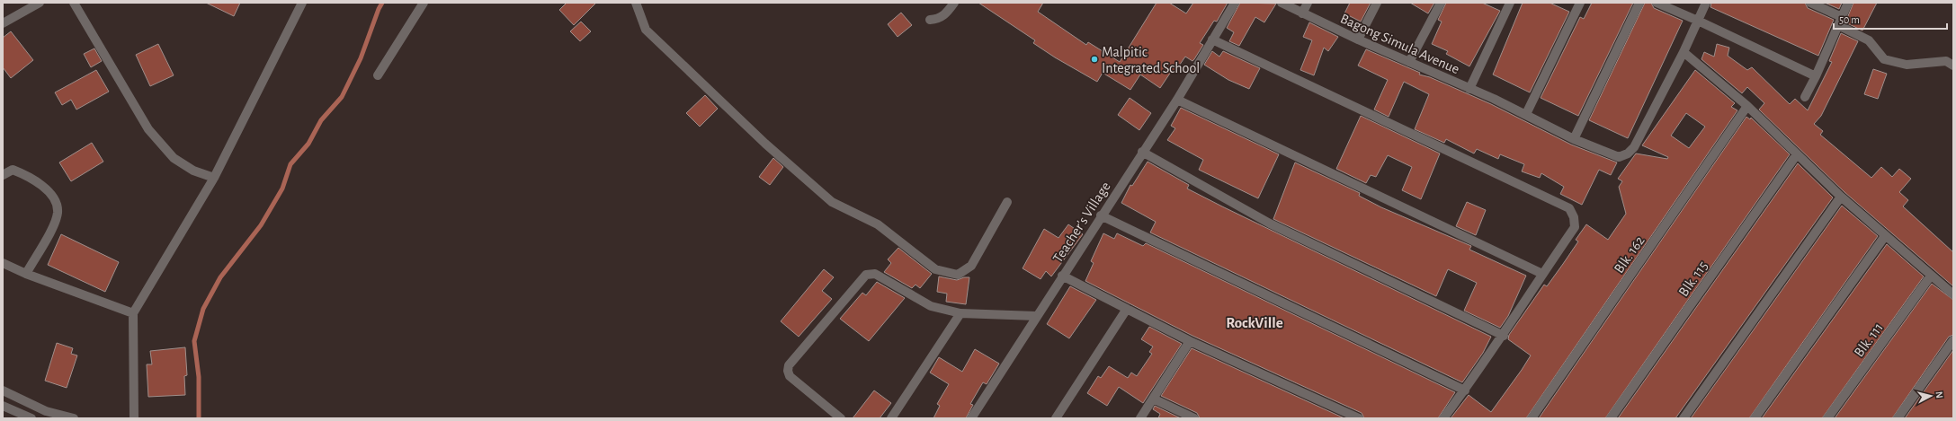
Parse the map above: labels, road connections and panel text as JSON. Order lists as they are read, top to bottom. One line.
{"streets":{"street":["Bagong Simula Avenue","Teacher's Village","Blk. 162","Blk. 115","Blk. 111"]},"districts":["RockVille"],"places":["Malpitic Integrated School"],"scale_bar":"50 m","north":"right"}
